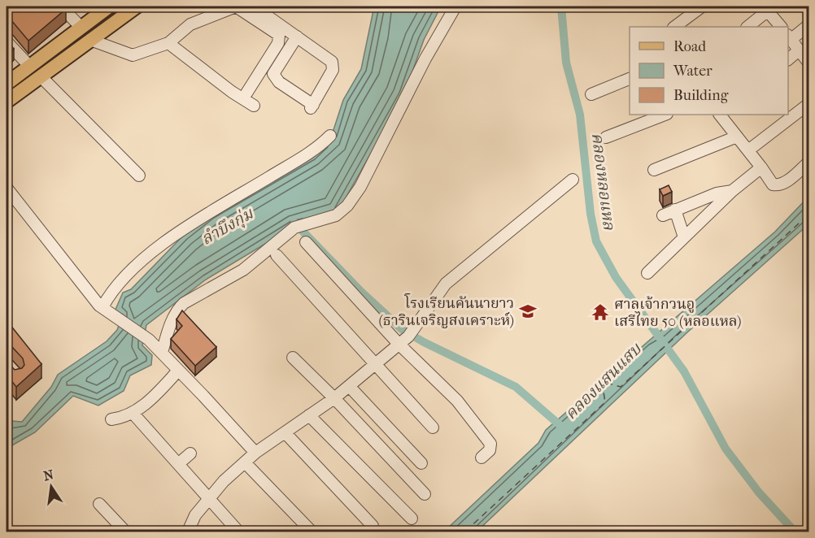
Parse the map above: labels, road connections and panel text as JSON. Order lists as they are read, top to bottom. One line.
{"water":["คลองหลอแหล","ลำบึงกุ่ม","คลองแสนแสบ"],"places":{"school or university":["โรงเรียนคันนายาว (ธารินเจริญสงเคราะห์)"],"temple":["ศาลเจ้ากวนอู เสรีไทย 50 (หลอแหล)"]},"legend":["Road","Water","Building"],"north":"top"}
